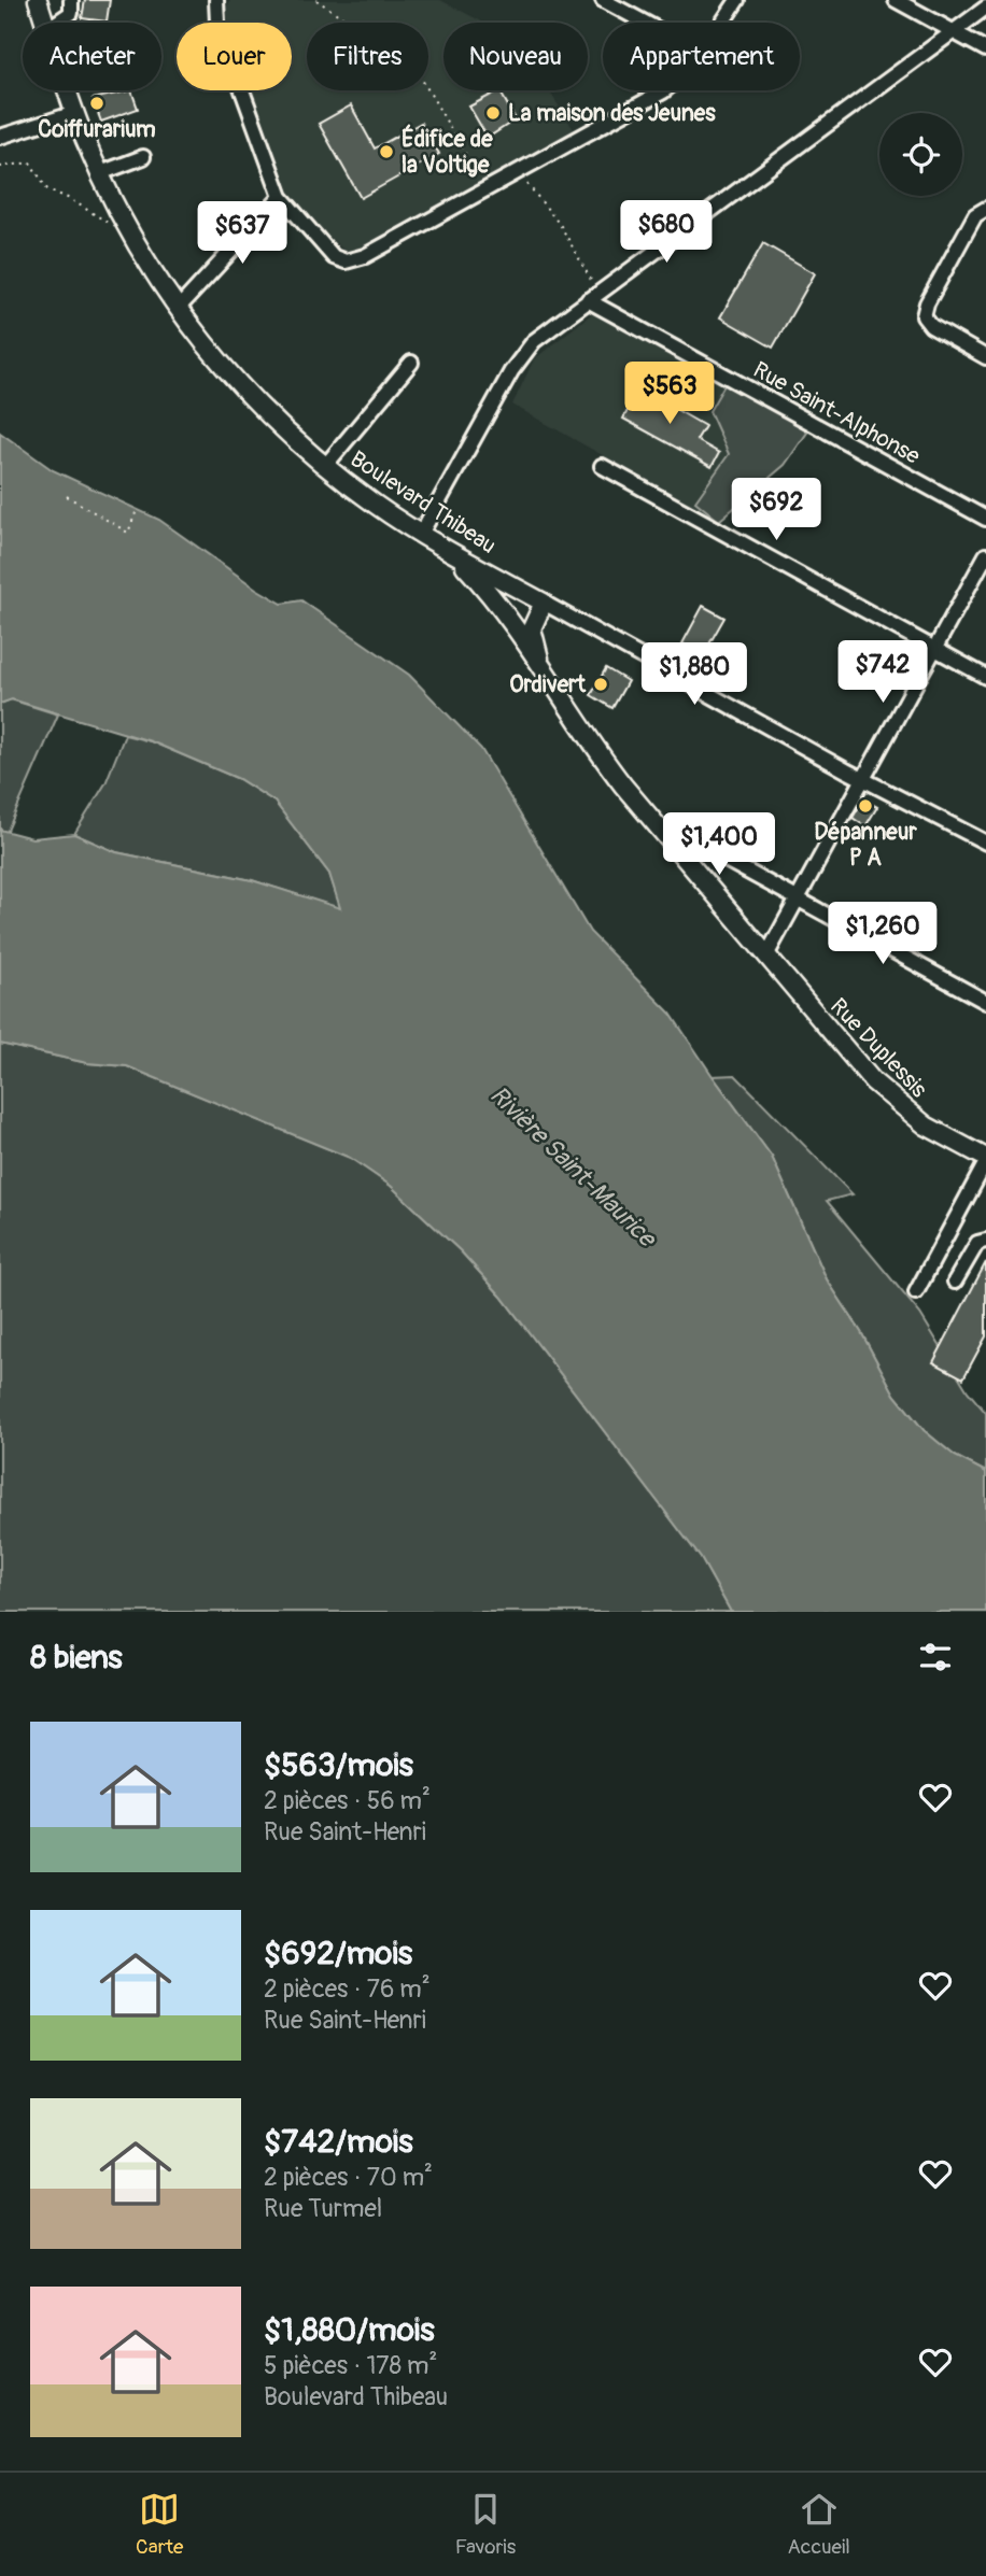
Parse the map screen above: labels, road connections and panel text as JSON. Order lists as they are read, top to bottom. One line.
{"streets":{"main road":["Boulevard Thibeau","Rue Duplessis"],"street":["Rue Saint-Alphonse"]},"crossings":[["Boulevard Thibeau","Rue Duplessis"]],"water":["Rivière Saint-Maurice"],"places":["Coiffurarium","La maison des Jeunes","Édifice de la Voltige","Ordivert","Dépanneur P A"],"page":{"chip":["Acheter","Louer","Filtres","Nouveau","Appartement"],"price":["$680","$637","$563","$692","$742","$1,880","$1,400","$1,260"],"heading":"8 biens","list":[{"name":"$563/mois","note":"2 pièces · 56 m² · Rue Saint-Henri"},{"name":"$692/mois","note":"2 pièces · 76 m² · Rue Saint-Henri"},{"name":"$742/mois","note":"2 pièces · 70 m² · Rue Turmel"},{"name":"$1,880/mois","note":"5 pièces · 178 m² · Boulevard Thibeau"}],"tabs":["Carte","Favoris","Accueil"]}}
